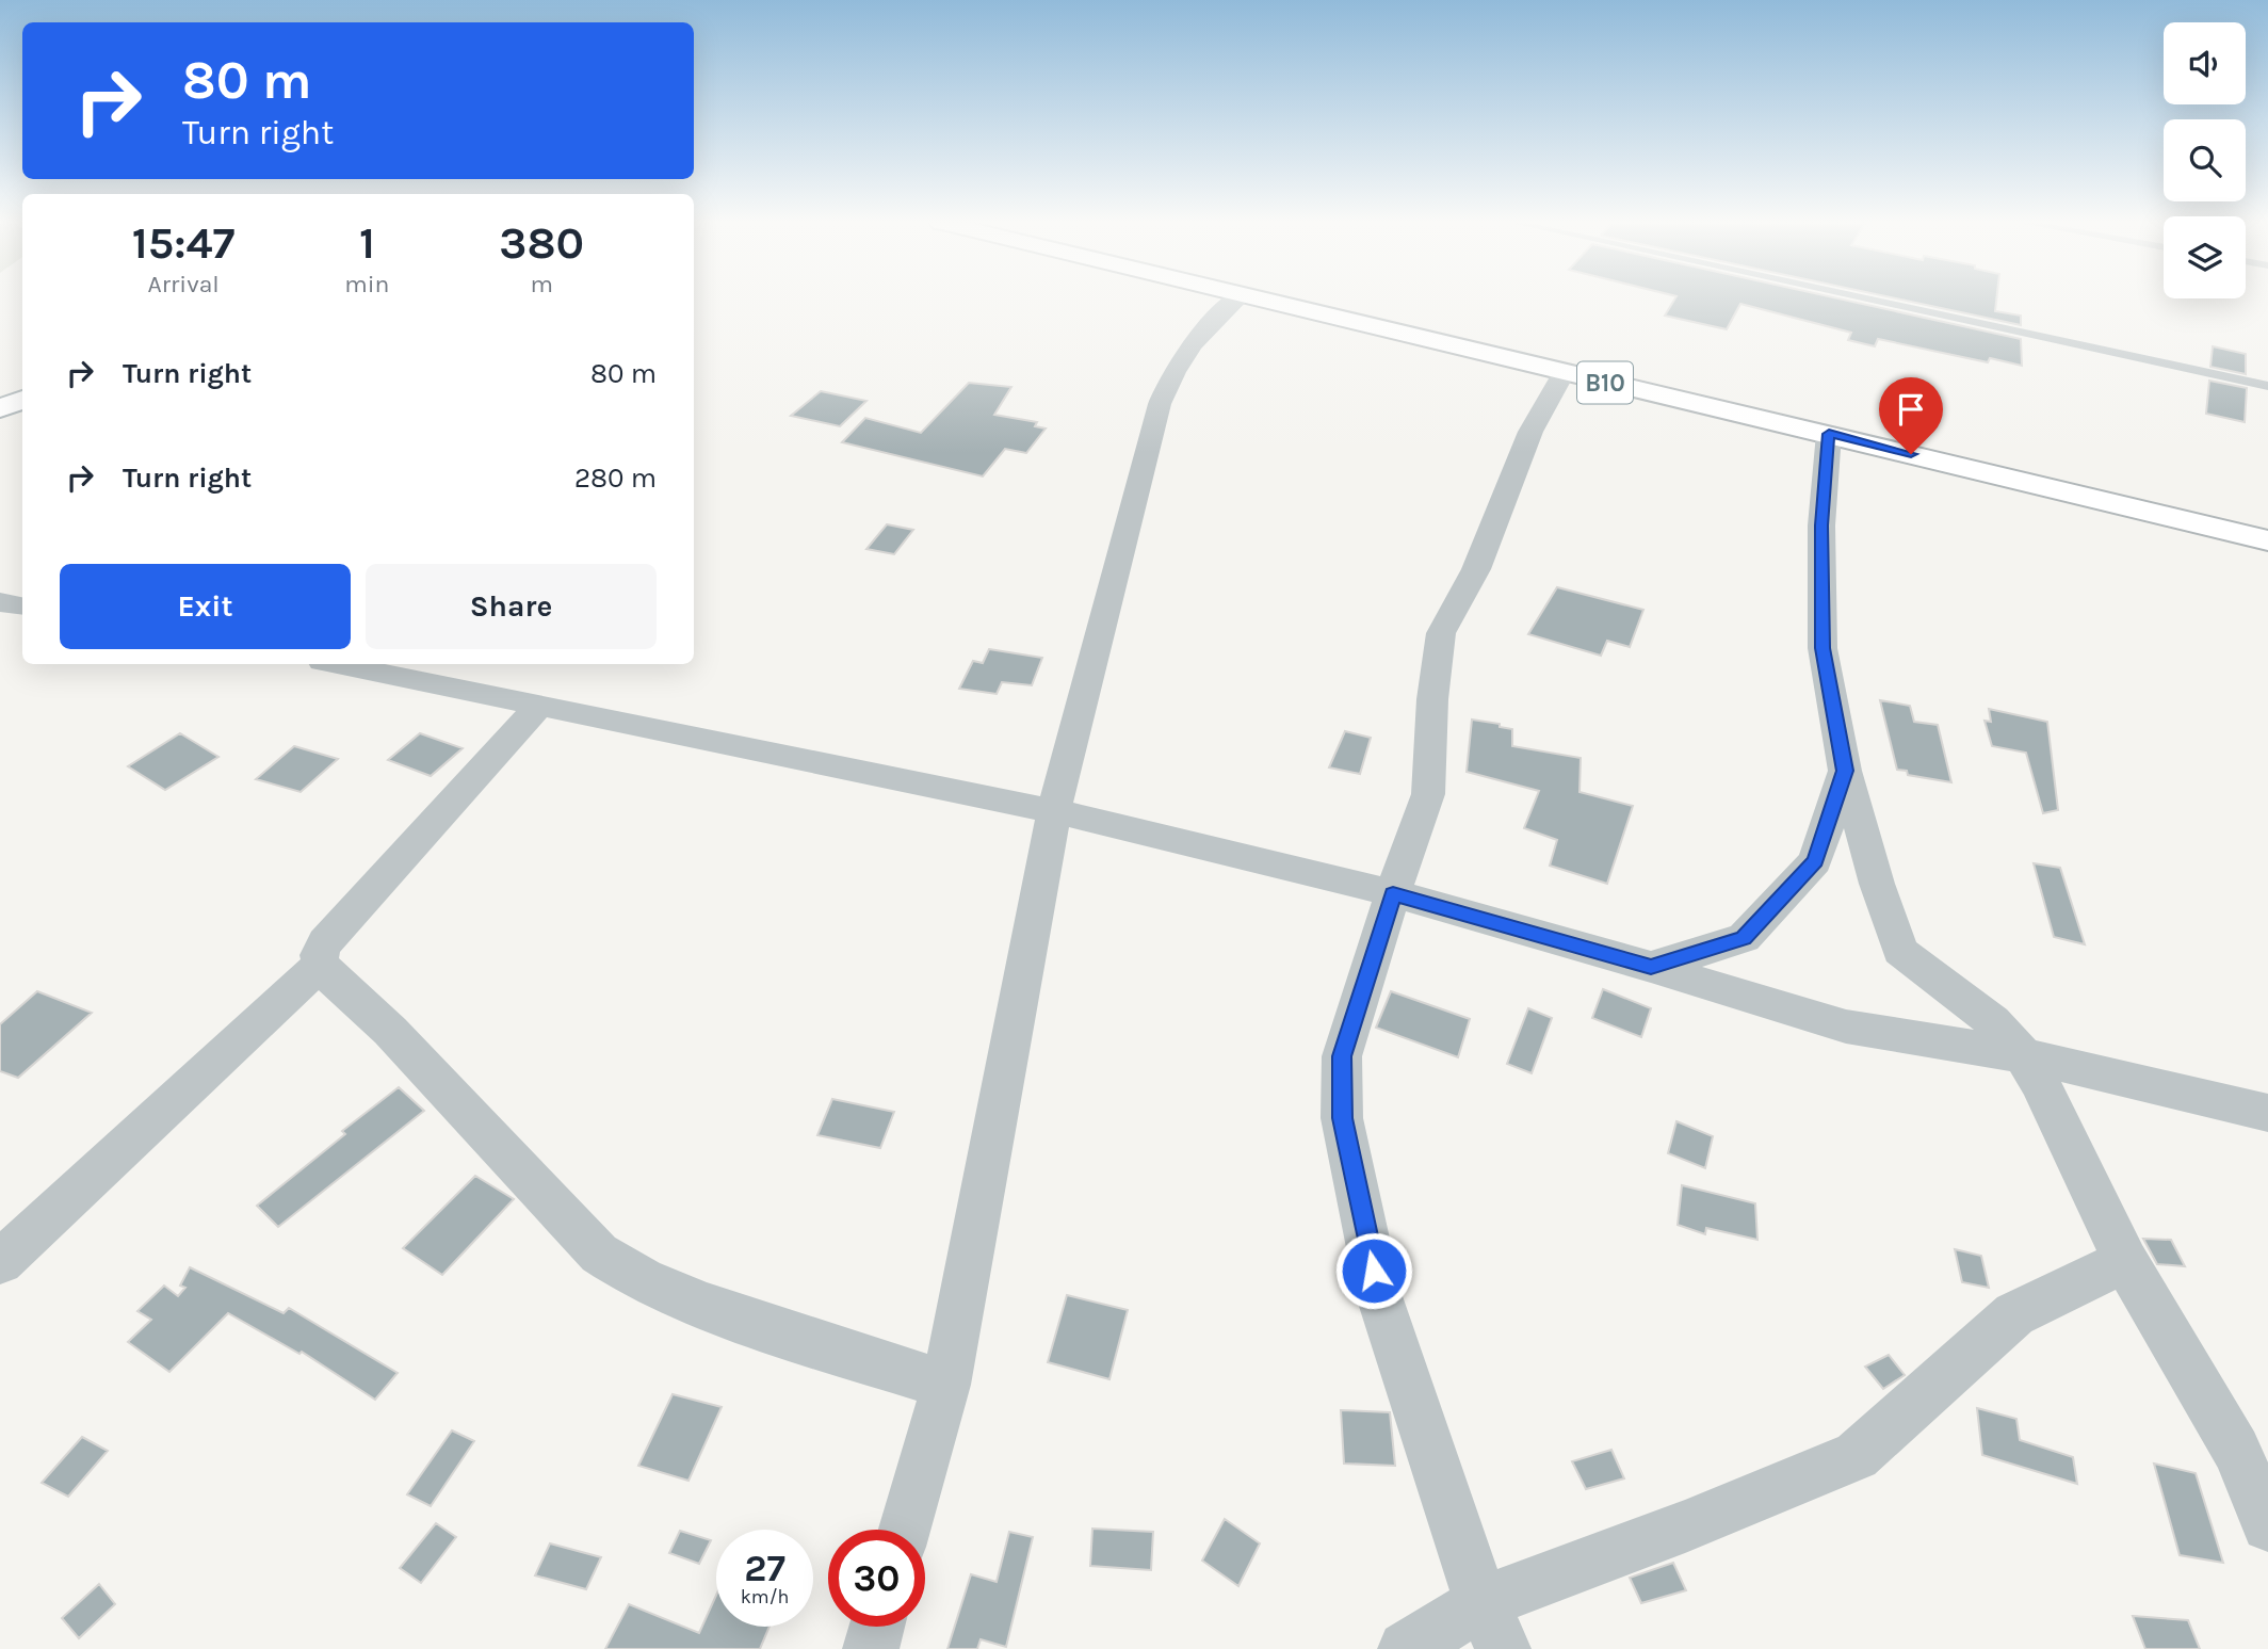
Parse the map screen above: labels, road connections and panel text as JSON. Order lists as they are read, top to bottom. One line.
{"streets":{"main road":["B10"]},"page":{"turn":["80 m","Turn right"],"eta":["15:47","Arrival","1","min","380","m"],"list":[{"name":"Turn right","value":"80 m"},{"name":"Turn right","value":"280 m"}],"buttons":["Exit","Share"],"speed":"27 km/h","limit":"30"}}
